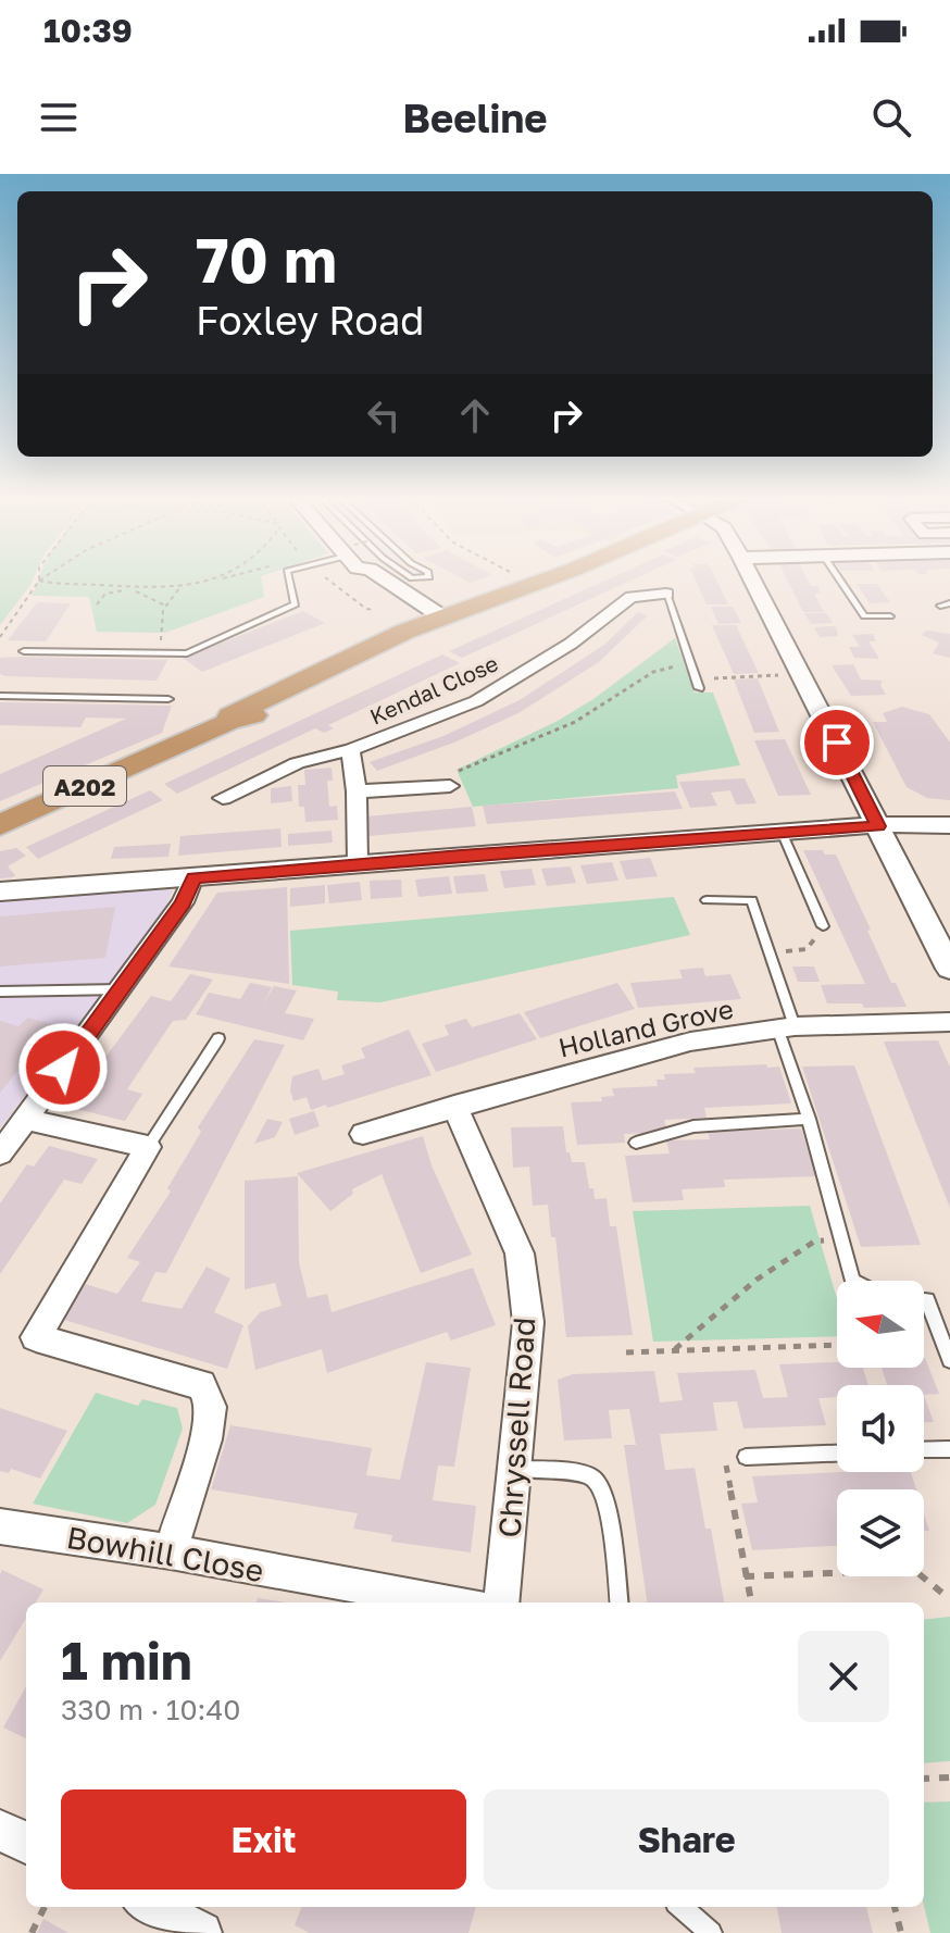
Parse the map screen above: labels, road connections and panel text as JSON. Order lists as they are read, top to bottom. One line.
{"streets":{"highway":["A202"],"street":["Kendal Close","Holland Grove","Chryssell Road","Bowhill Close"]},"crossings":[["Holland Grove","Chryssell Road"]],"north":"left","page":{"status":"10:39","header":"Beeline","turn":["70 m","Foxley Road"],"heading":["1 min","330 m · 10:40"],"buttons":["Exit","Share"]}}
